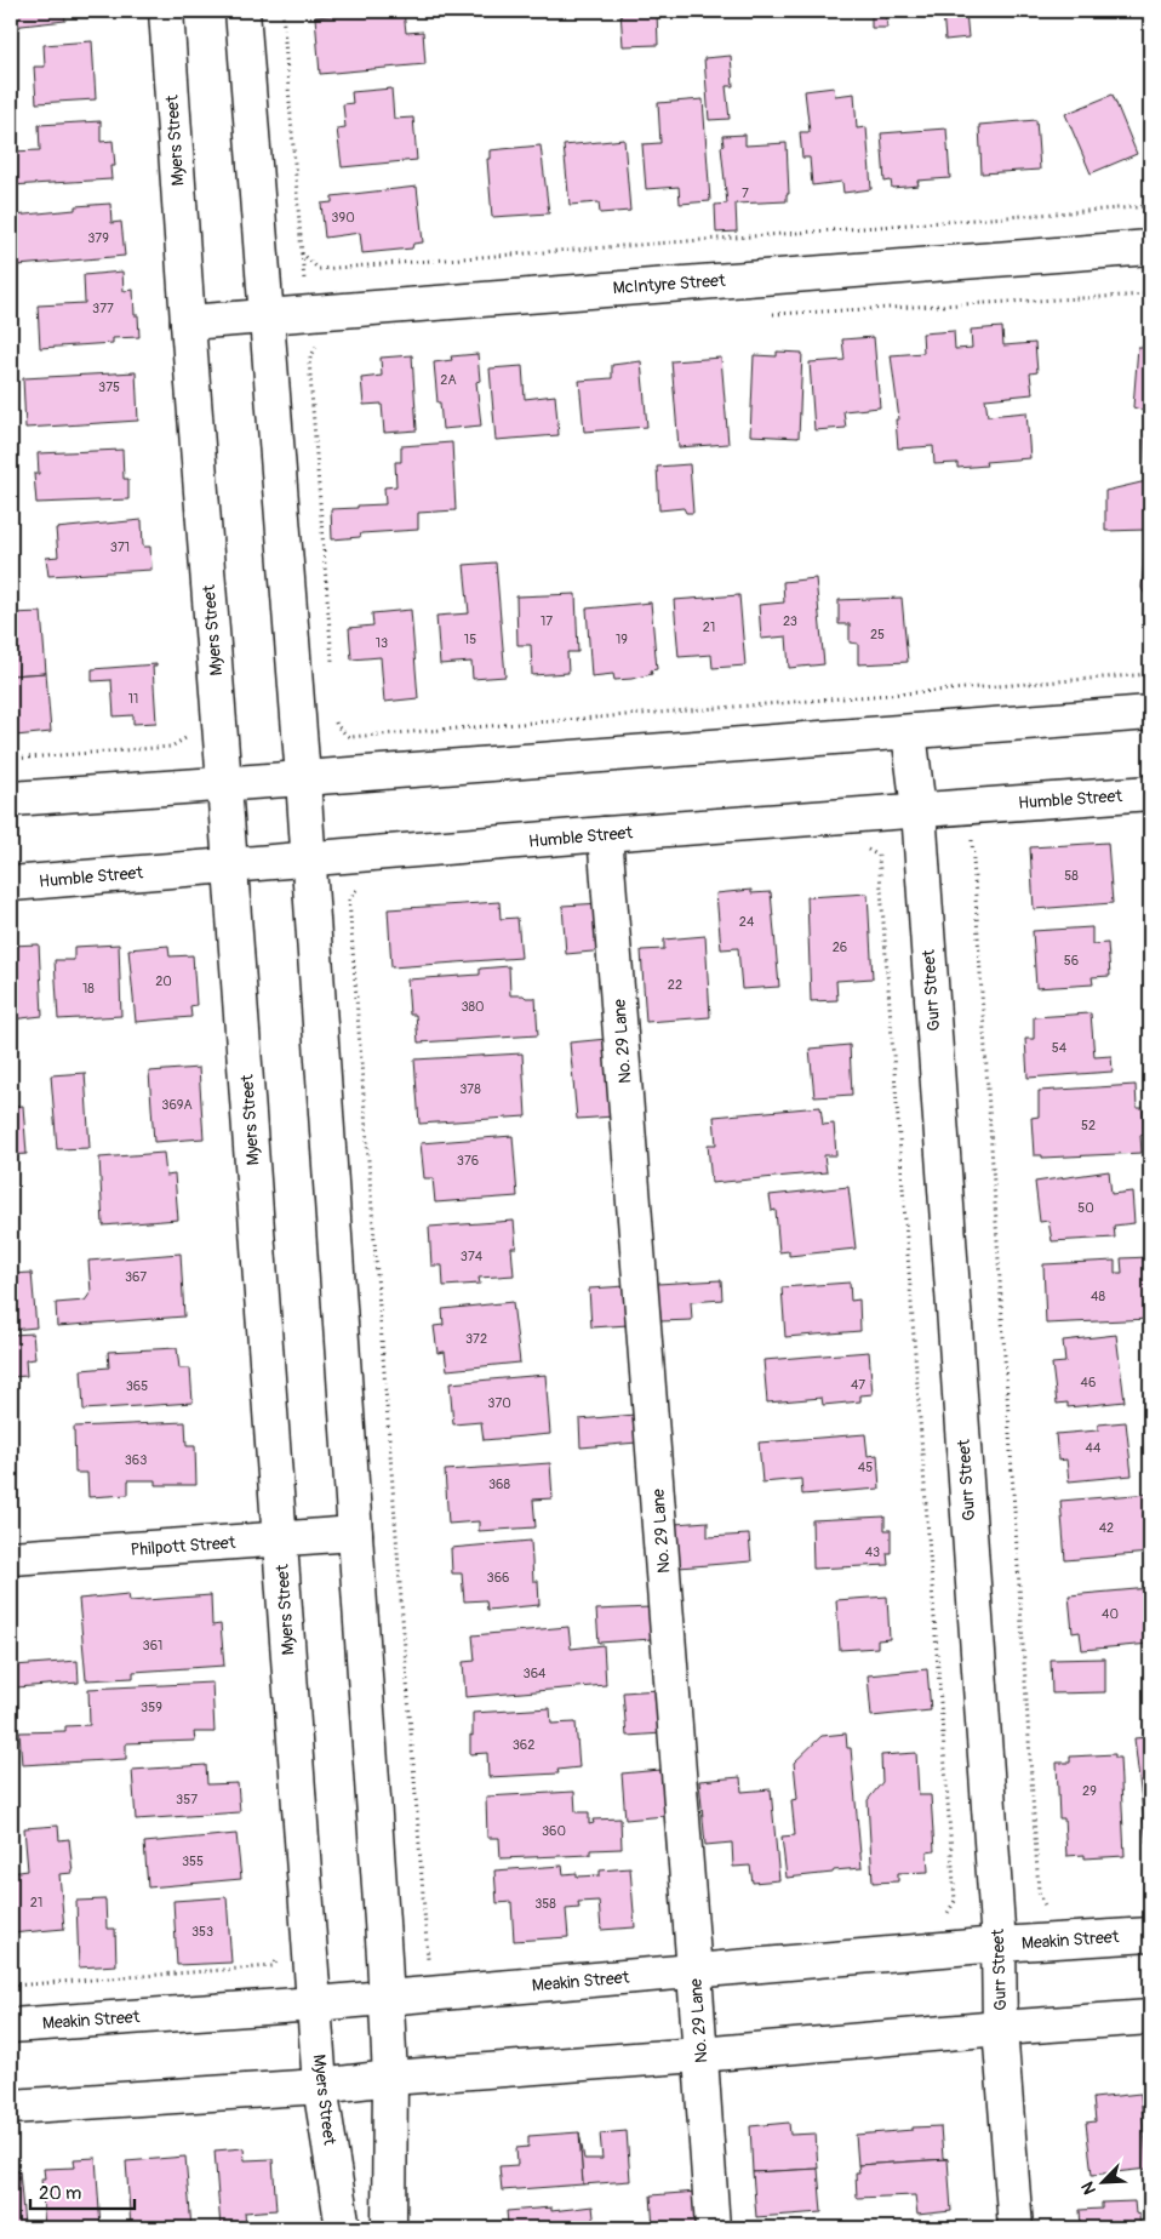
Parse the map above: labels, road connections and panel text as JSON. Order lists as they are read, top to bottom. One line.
{"streets":{"street":["Myers Street","McIntyre Street","Humble Street","Gurr Street","No. 29 Lane","Philpott Street","Meakin Street"]},"crossings":[["Myers Street","McIntyre Street"],["Myers Street","Humble Street"],["Myers Street","Philpott Street"],["Myers Street","Meakin Street"],["Humble Street","Gurr Street"],["Humble Street","No. 29 Lane"],["Gurr Street","Meakin Street"],["No. 29 Lane","Meakin Street"]],"house_numbers":["7","390","379","377","2A","375","371","17","23","21","25","15","19","13","11","58","24","26","56","20","22","18","380","54","378","369A","52","376","50","374","367","48","372","46","47","365","370","44","363","45","368","42","43","366","40","361","364","359","362","29","357","360","355","21","358","353"],"scale_bar":"20 m","north":"bottom left"}
